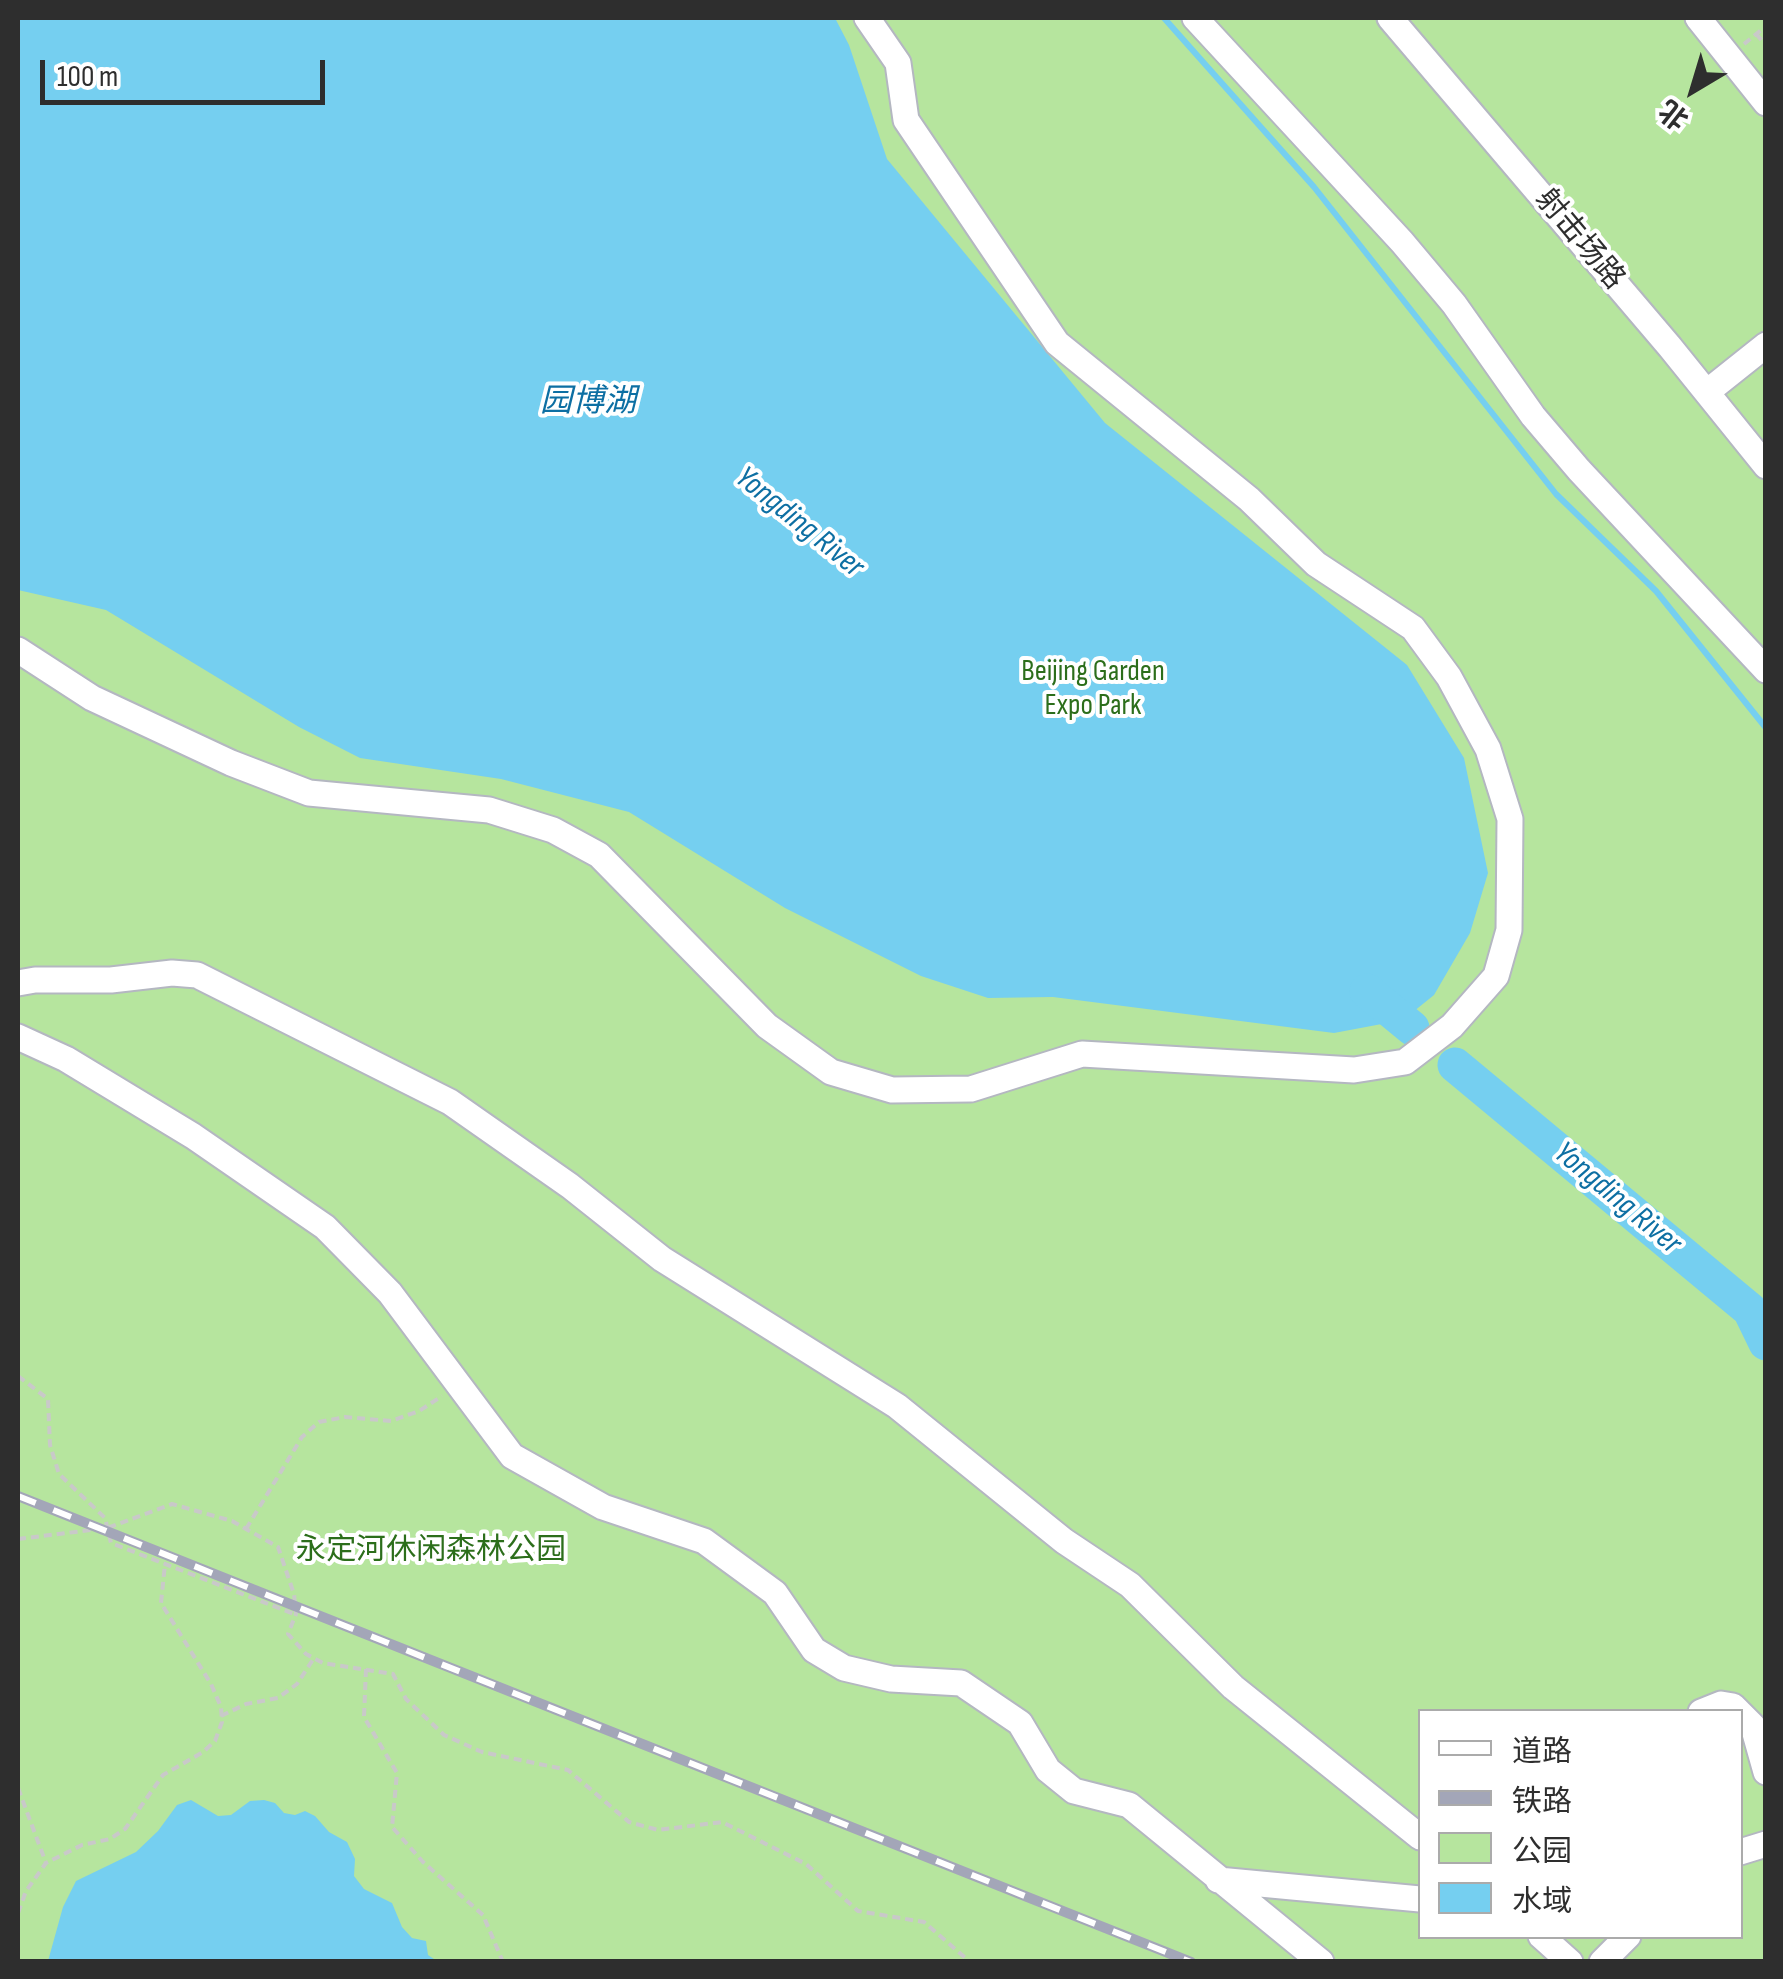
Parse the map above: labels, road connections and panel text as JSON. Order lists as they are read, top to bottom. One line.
{"streets":{"street":["射击场路"]},"water":["园博湖","Yongding River"],"parks":["Beijing Garden Expo Park","永定河休闲森林公园"],"legend":["道路","铁路","公园","水域"],"scale_bar":"100 m","north":"bottom left"}
